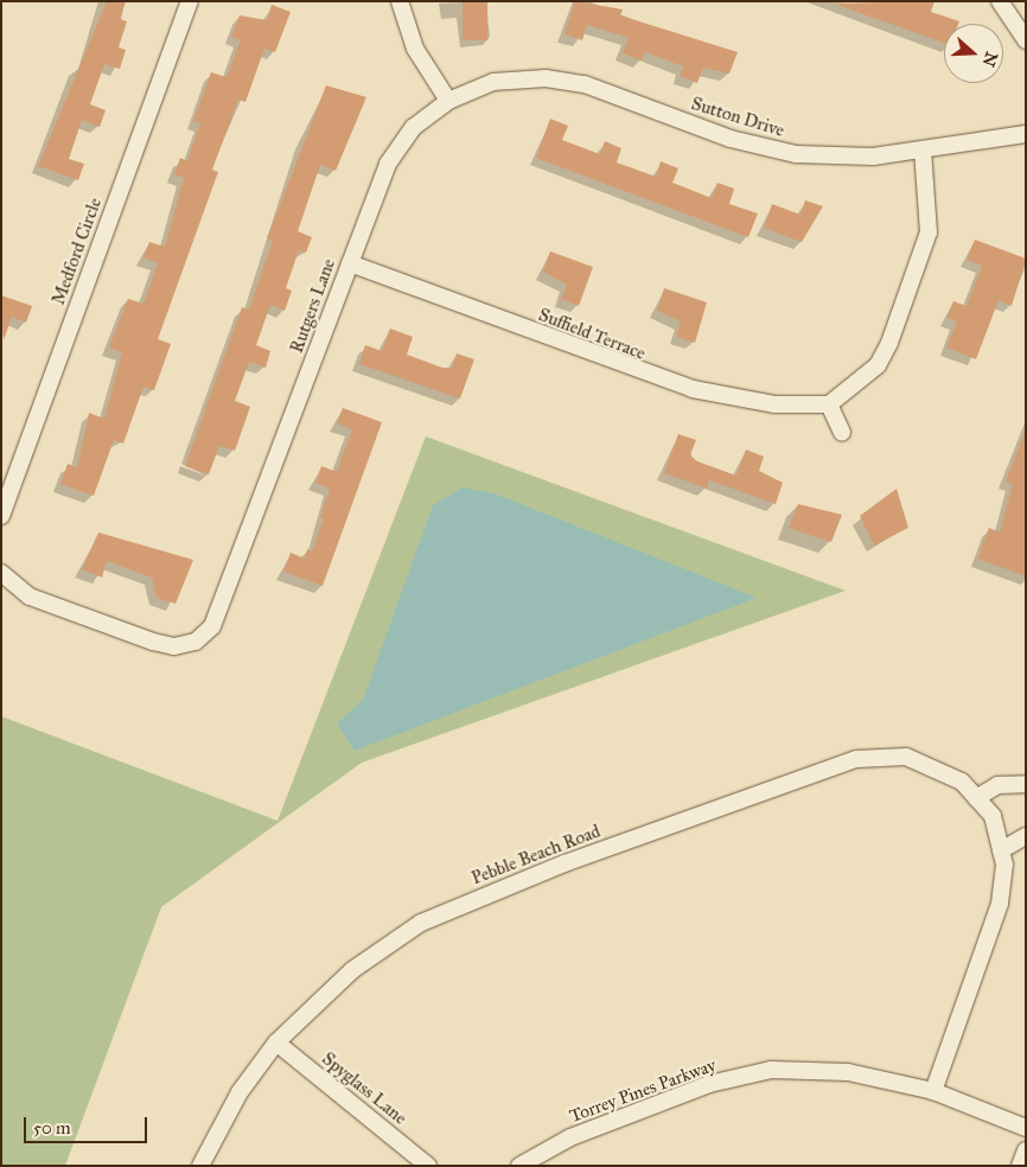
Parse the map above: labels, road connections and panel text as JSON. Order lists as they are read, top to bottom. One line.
{"streets":{"street":["Sutton Drive","Medford Circle","Rutgers Lane","Suffield Terrace","Pebble Beach Road","Spyglass Lane","Torrey Pines Parkway"]},"crossings":[["Sutton Drive","Rutgers Lane"],["Rutgers Lane","Suffield Terrace"],["Pebble Beach Road","Spyglass Lane"],["Pebble Beach Road","Torrey Pines Parkway"]],"scale_bar":"50 m","north":"right"}
